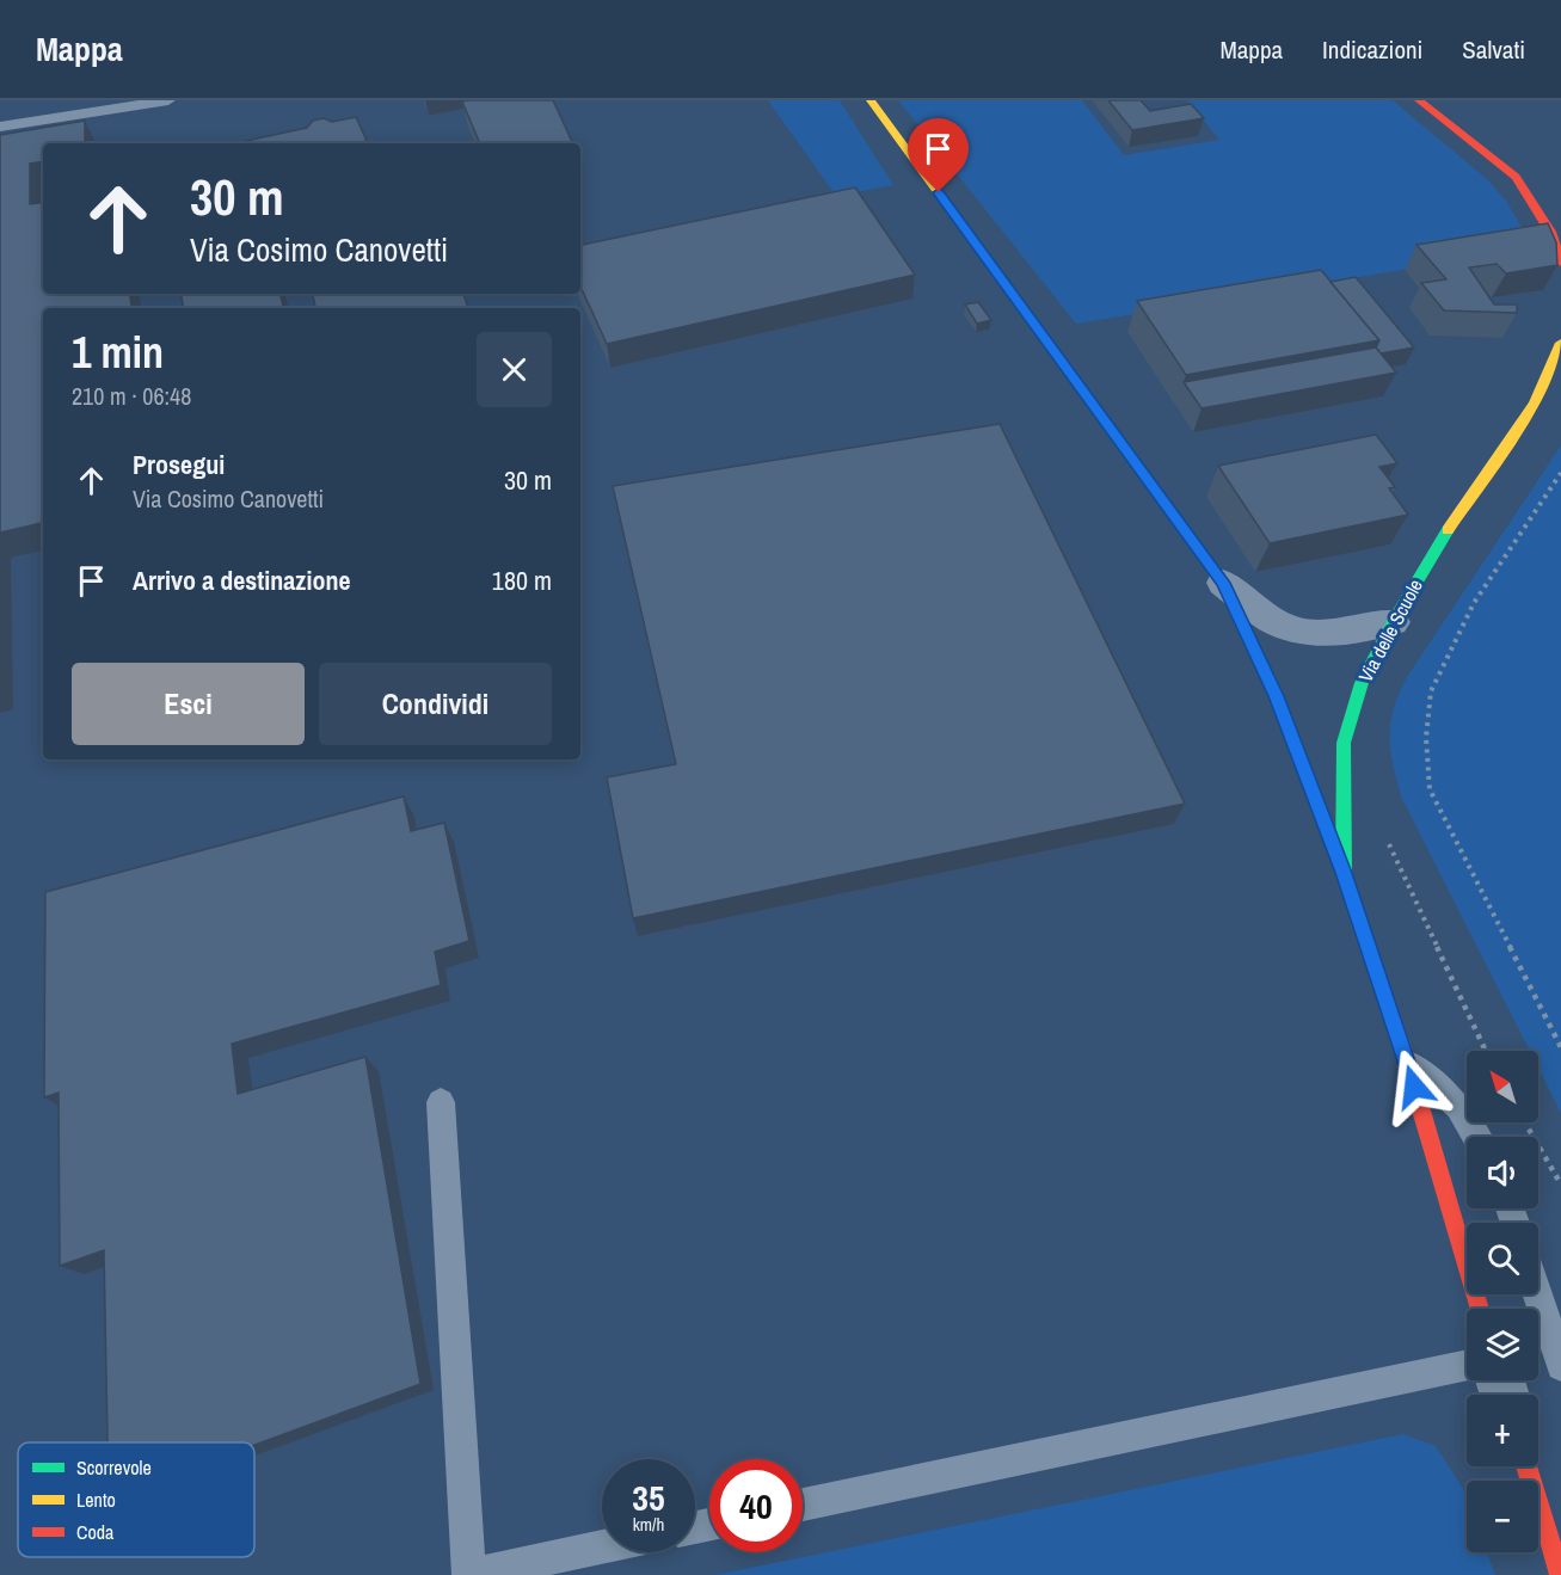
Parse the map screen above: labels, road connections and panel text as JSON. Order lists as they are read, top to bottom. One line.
{"streets":{"street":["Via delle Scuole"]},"legend":["Scorrevole","Lento","Coda"],"north":"top left","page":{"header":"Mappa","nav":["Mappa","Indicazioni","Salvati"],"turn":["30 m","Via Cosimo Canovetti"],"heading":["1 min","210 m · 06:48"],"list":[{"name":"Prosegui","note":"Via Cosimo Canovetti","value":"30 m"},{"name":"Arrivo a destinazione","value":"180 m"}],"buttons":["Esci","Condividi"],"map_buttons":["+","−"],"speed":"35 km/h","limit":"40"}}
